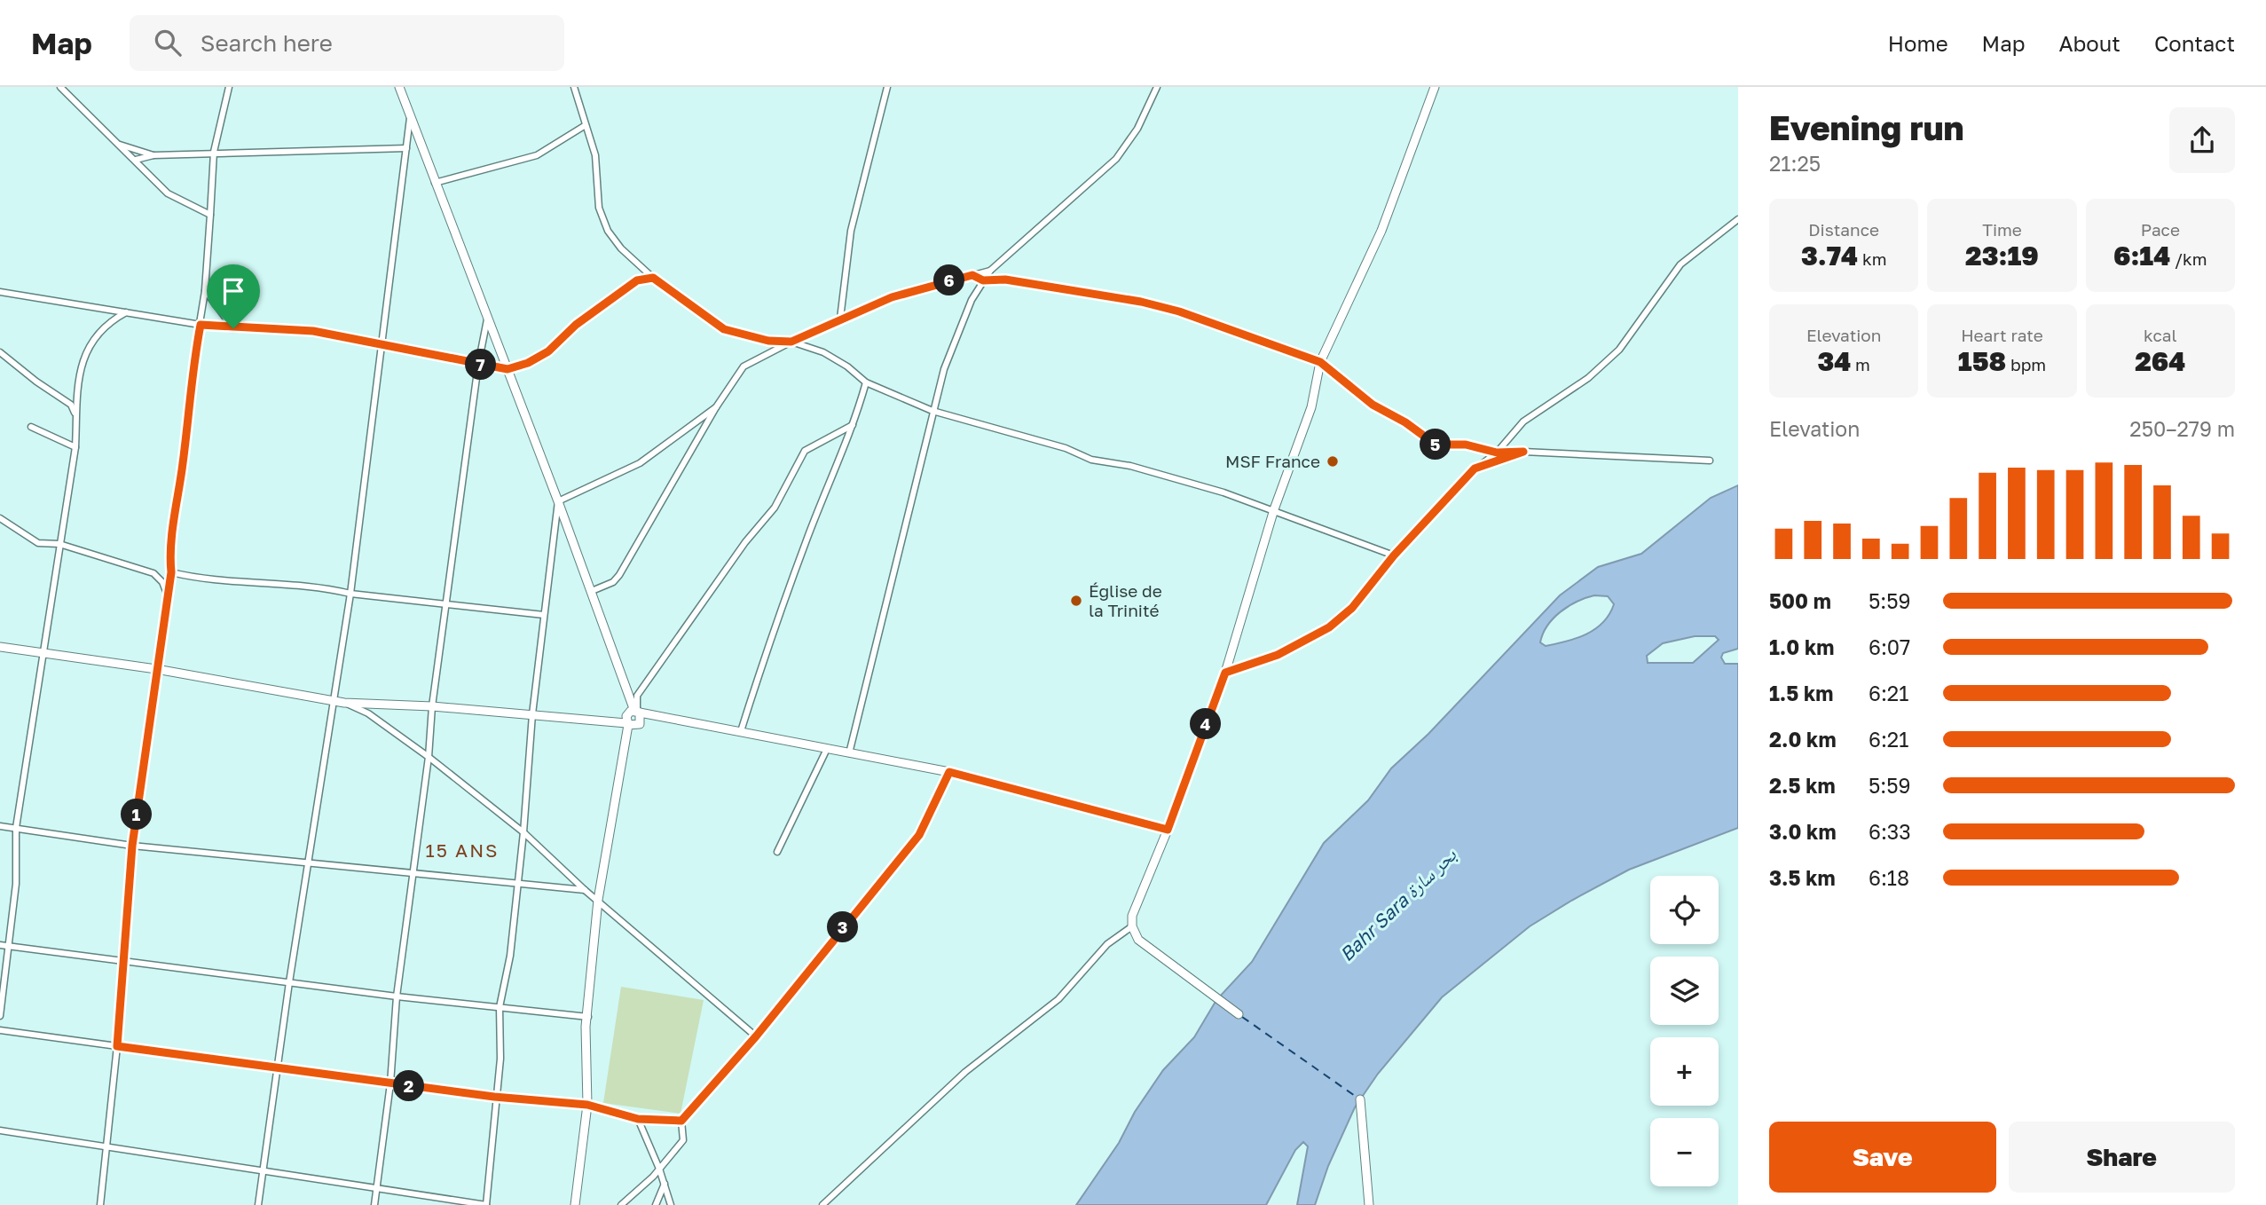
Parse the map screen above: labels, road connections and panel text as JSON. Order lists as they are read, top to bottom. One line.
{"districts":["15 ANS"],"water":["Bahr Sara بحر سارة"],"places":["MSF France","Église de la Trinité"],"page":{"header":"Map","search":"Search here","nav":["Home","Map","About","Contact"],"heading":["Evening run","21:25"],"stats":[["Distance","3.74 km"],["Time","23:19"],["Pace","6:14 /km"],["Elevation","34 m"],["Heart rate","158 bpm"],["kcal","264"]],"pins":["6","7","5","4","1","3","2"],"chart":["Elevation","250–279 m"],"list":[{"name":"500 m","note":"5:59"},{"name":"1.0 km","note":"6:07"},{"name":"1.5 km","note":"6:21"},{"name":"2.0 km","note":"6:21"},{"name":"2.5 km","note":"5:59"},{"name":"3.0 km","note":"6:33"},{"name":"3.5 km","note":"6:18"}],"map_buttons":["+","−"],"buttons":["Save","Share"]}}
